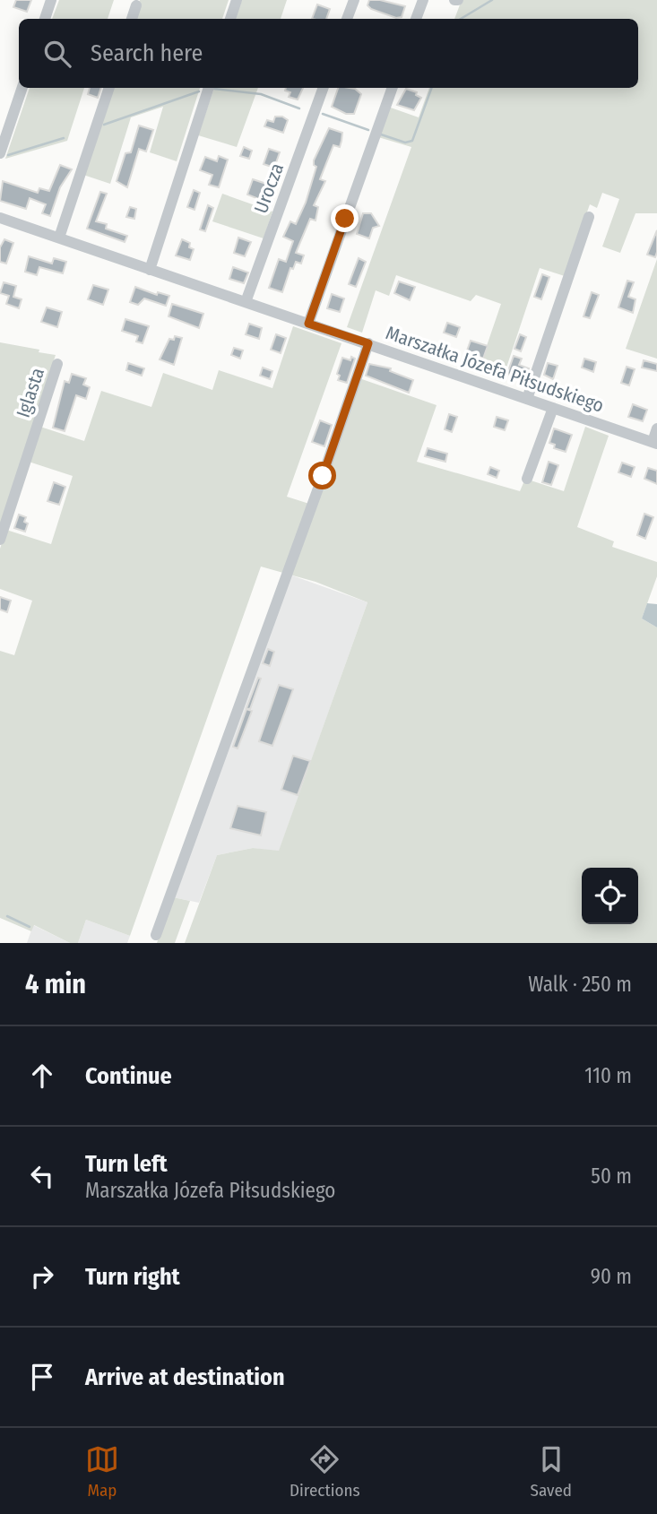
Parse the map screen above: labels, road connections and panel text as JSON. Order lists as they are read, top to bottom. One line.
{"streets":{"street":["Urocza","Marszałka Józefa Piłsudskiego","Iglasta"]},"crossings":[["Urocza","Marszałka Józefa Piłsudskiego"]],"page":{"search":"Search here","heading":["4 min","Walk · 250 m"],"list":[["Continue","110 m"],["Turn left","Marszałka Józefa Piłsudskiego","50 m"],["Turn right","90 m"],"Arrive at destination"],"nav":["Map","Directions","Saved"]}}
